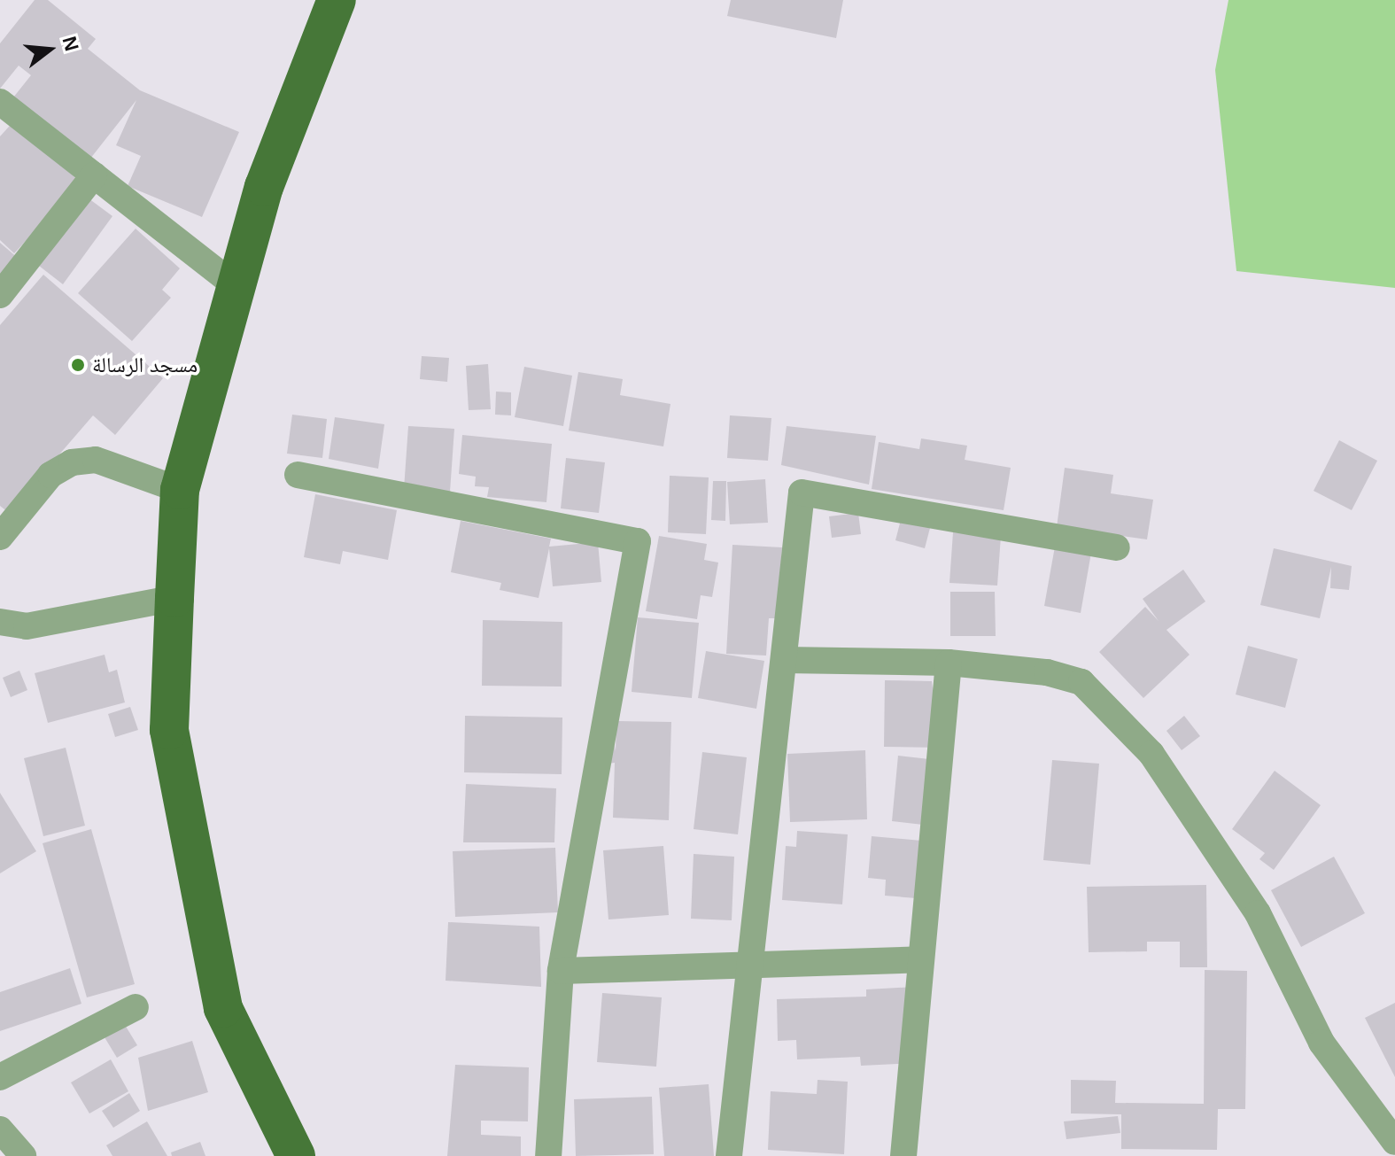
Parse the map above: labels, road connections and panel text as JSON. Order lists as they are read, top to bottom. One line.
{"places":["مسجد الرسالة"],"north":"right"}
